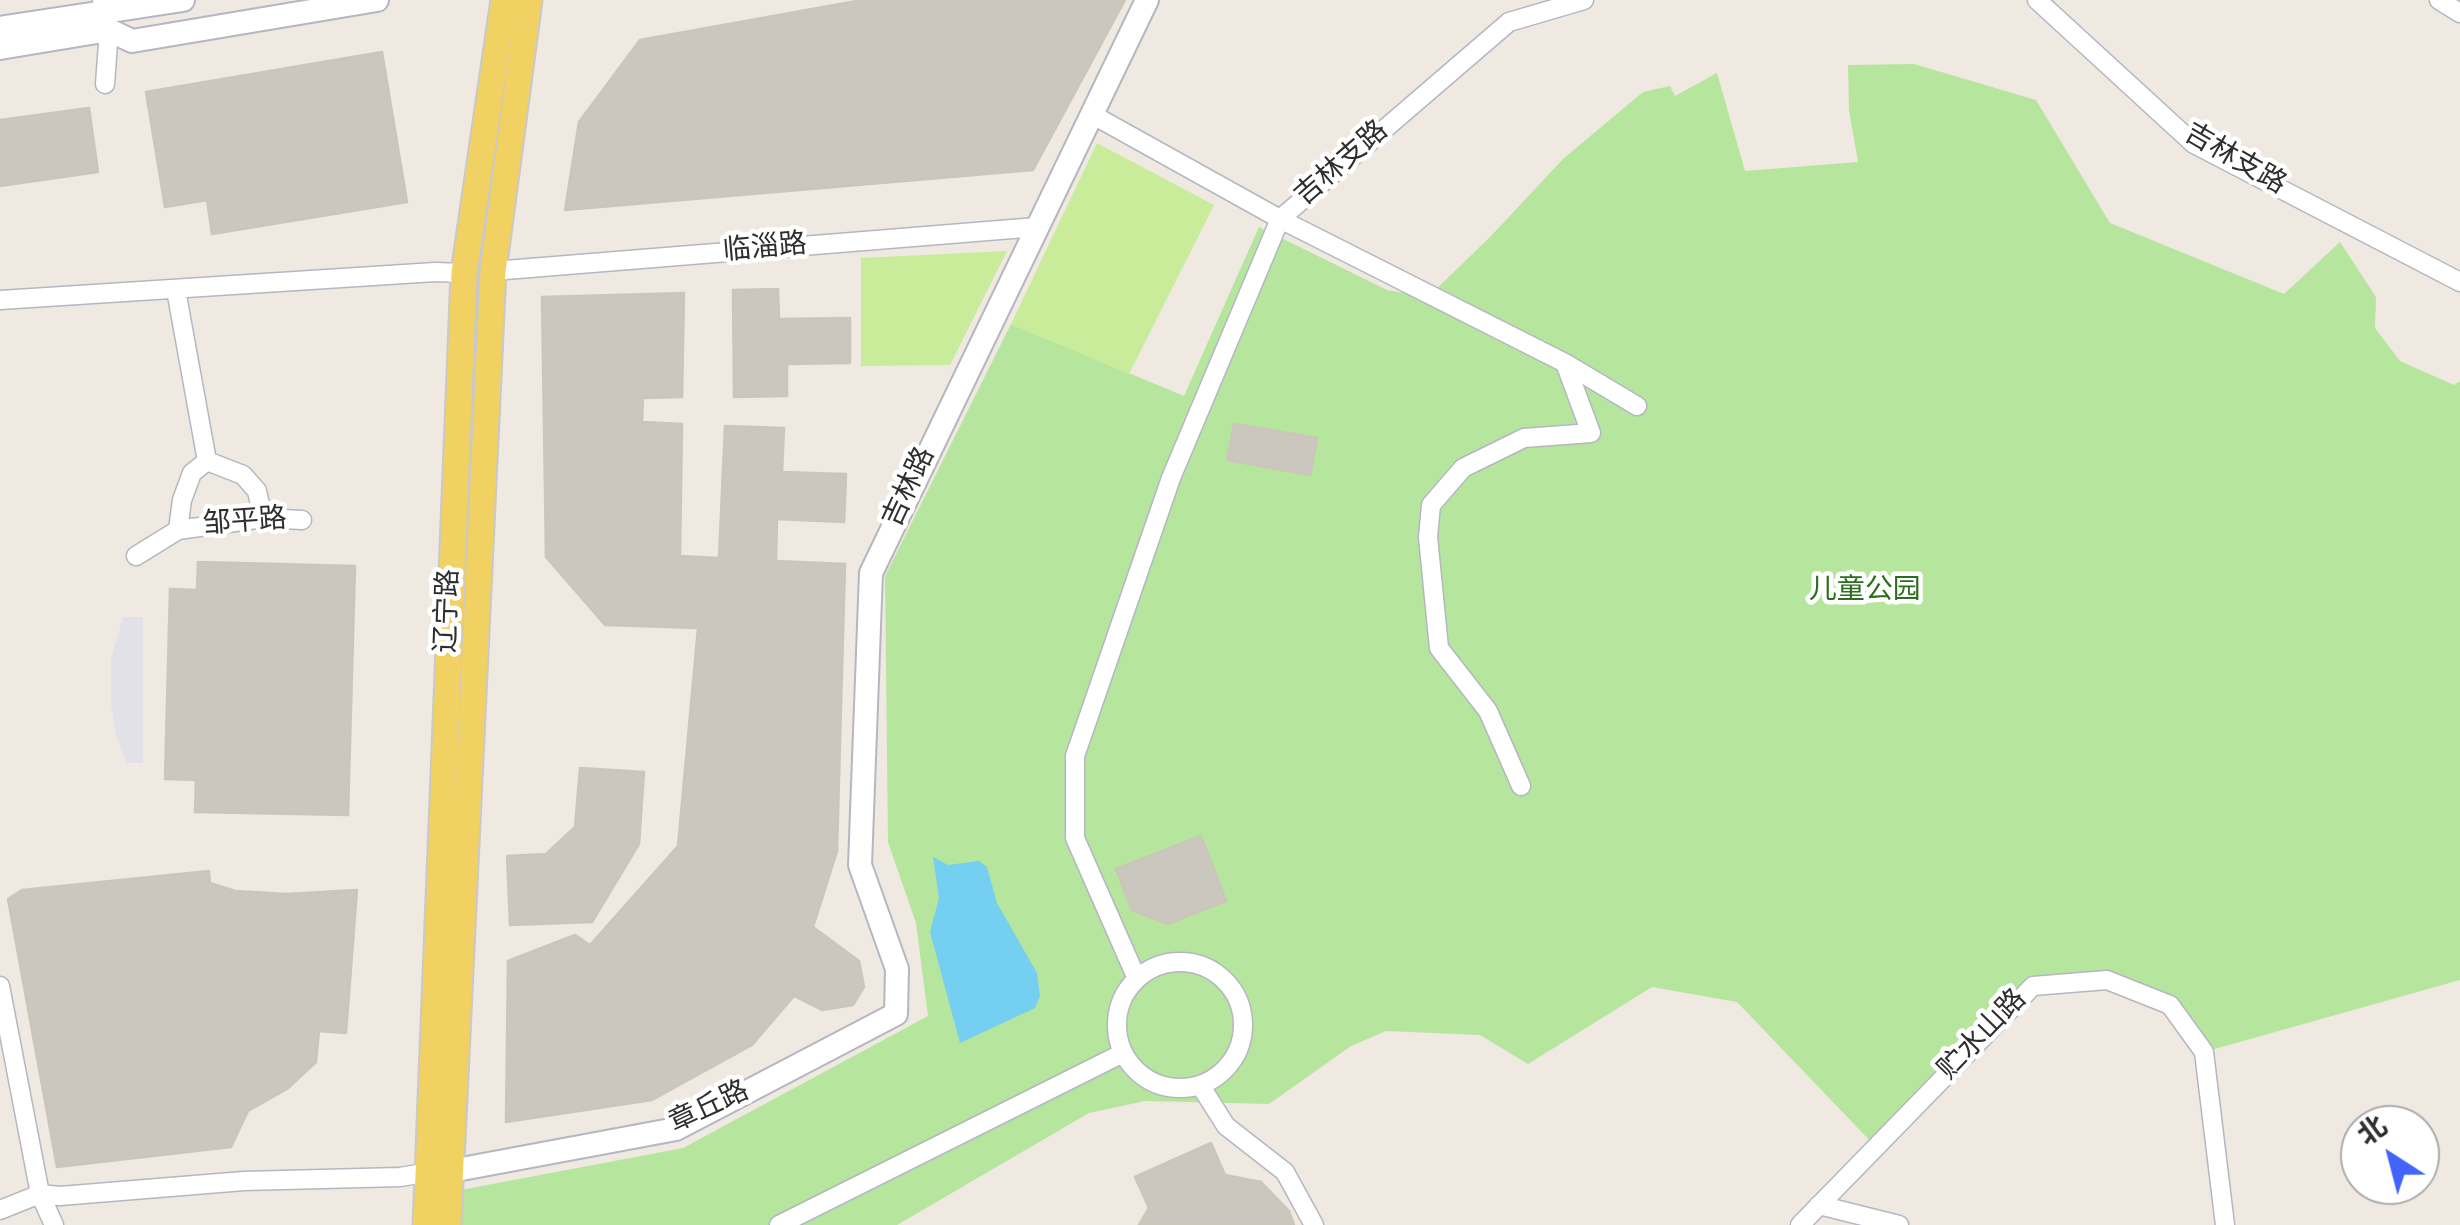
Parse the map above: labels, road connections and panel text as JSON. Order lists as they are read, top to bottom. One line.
{"streets":{"main road":["辽宁路"],"street":["吉林支路","临淄路","吉林路","邹平路","贮水山路","章丘路"]},"crossings":[["吉林支路","吉林路"],["临淄路","吉林路"],["临淄路","辽宁路"],["吉林路","章丘路"],["辽宁路","章丘路"]],"parks":["儿童公园"],"north":"top left"}
